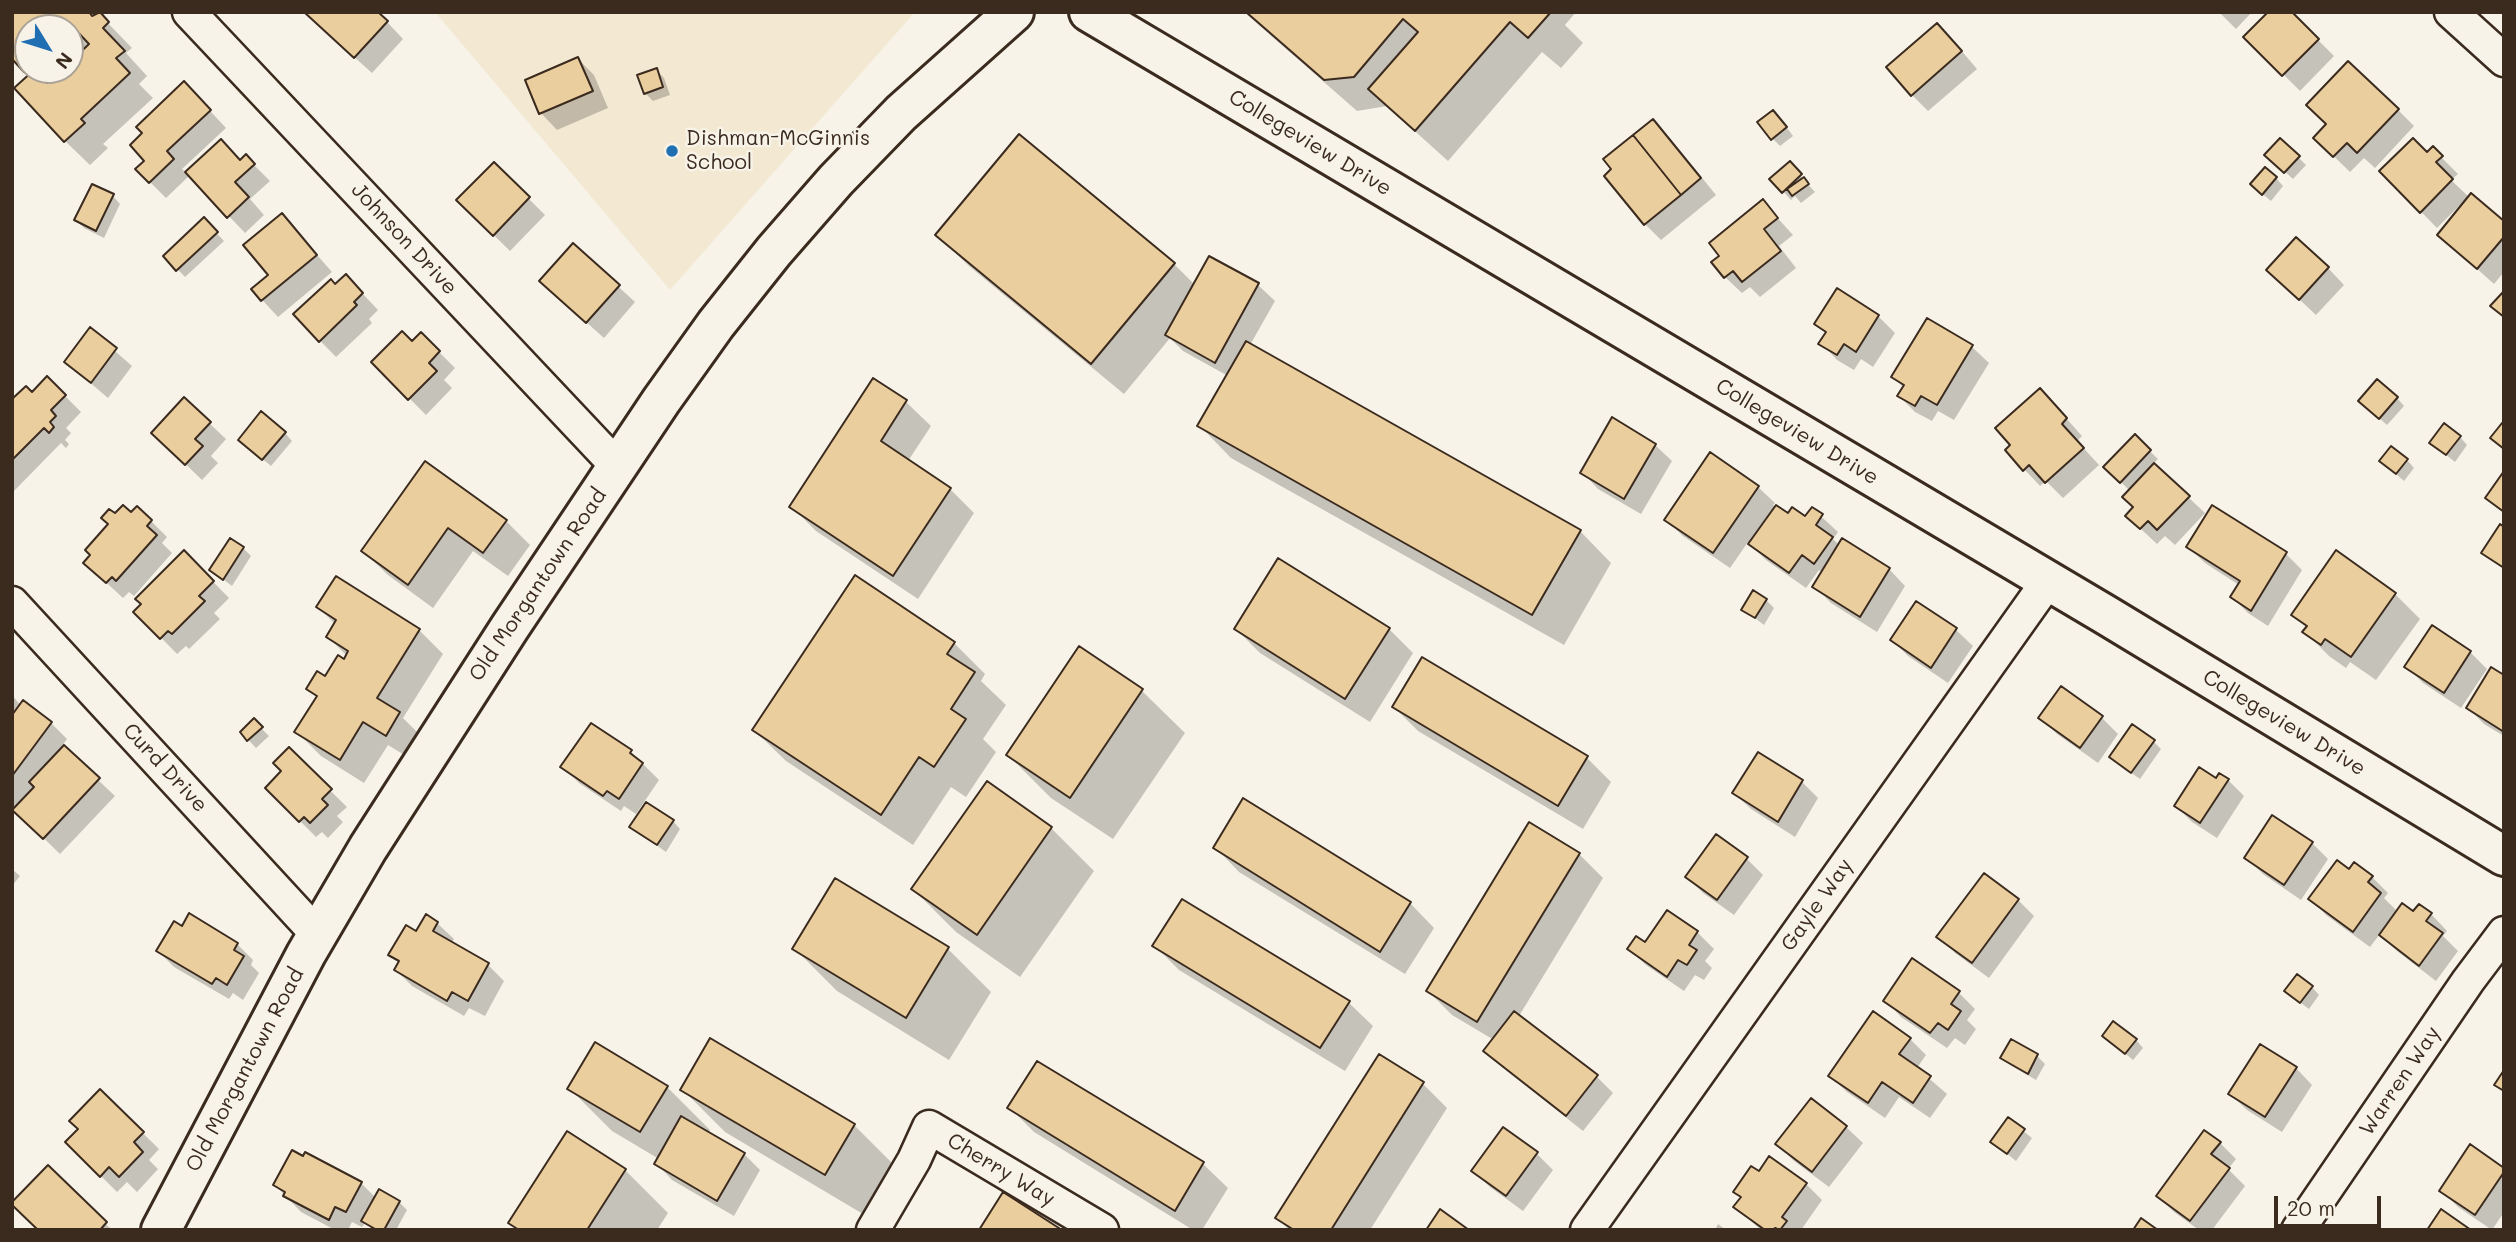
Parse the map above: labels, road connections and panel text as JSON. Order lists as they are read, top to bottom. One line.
{"streets":{"street":["Collegeview Drive","Johnson Drive","Old Morgantown Road","Curd Drive","Gayle Way","Warren Way","Cherry Way"]},"crossings":[["Collegeview Drive","Gayle Way"],["Johnson Drive","Old Morgantown Road"],["Old Morgantown Road","Curd Drive"]],"places":["Dishman-McGinnis School"],"scale_bar":"20 m","north":"bottom right"}
